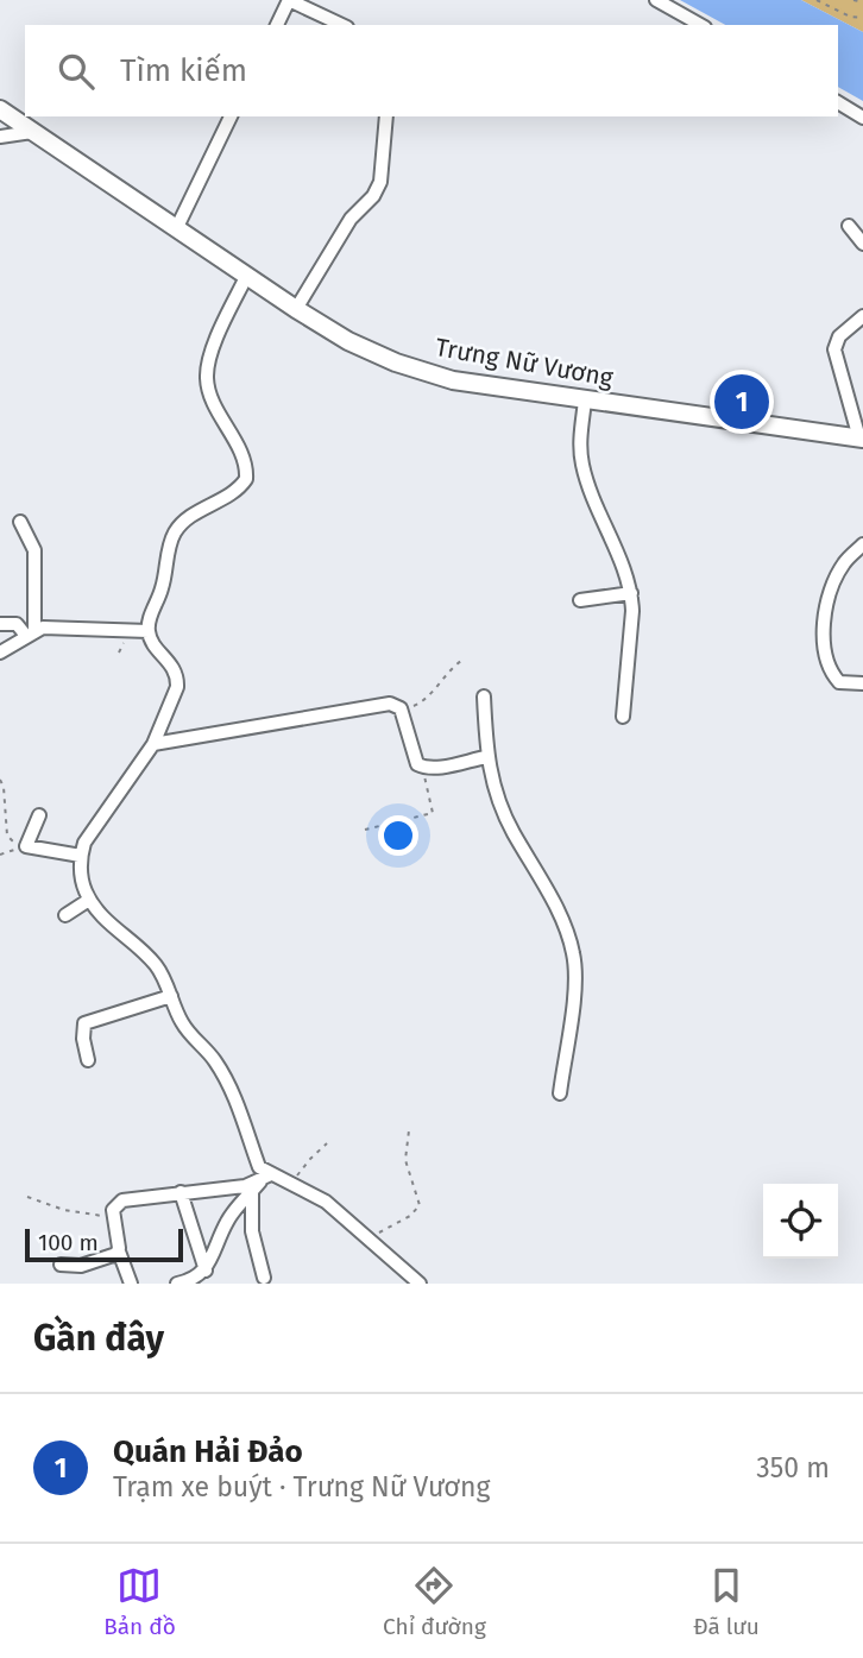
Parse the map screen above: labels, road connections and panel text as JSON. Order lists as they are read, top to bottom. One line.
{"streets":{"main road":["Trưng Nữ Vương"]},"scale_bar":"100 m","page":{"search":"Tìm kiếm","pins":"1","scale":"100 m","heading":"Gần đây","list":[{"mark":"1","name":"Quán Hải Đảo","note":"Trạm xe buýt · Trưng Nữ Vương","value":"350 m"}],"nav":["Bản đồ","Chỉ đường","Đã lưu"]}}
